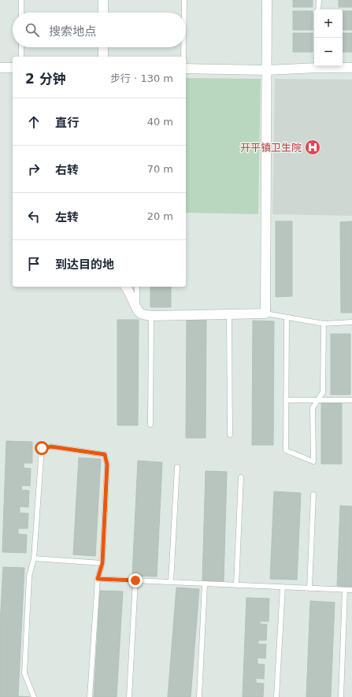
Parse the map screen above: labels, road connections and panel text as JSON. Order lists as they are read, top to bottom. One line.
{"places":{"hospital":["开平镇卫生院"]},"page":{"map_buttons":["+","−"],"search":"搜索地点","heading":["2 分钟","步行 · 130 m"],"list":[["直行","40 m"],["右转","70 m"],["左转","20 m"],"到达目的地"]}}
